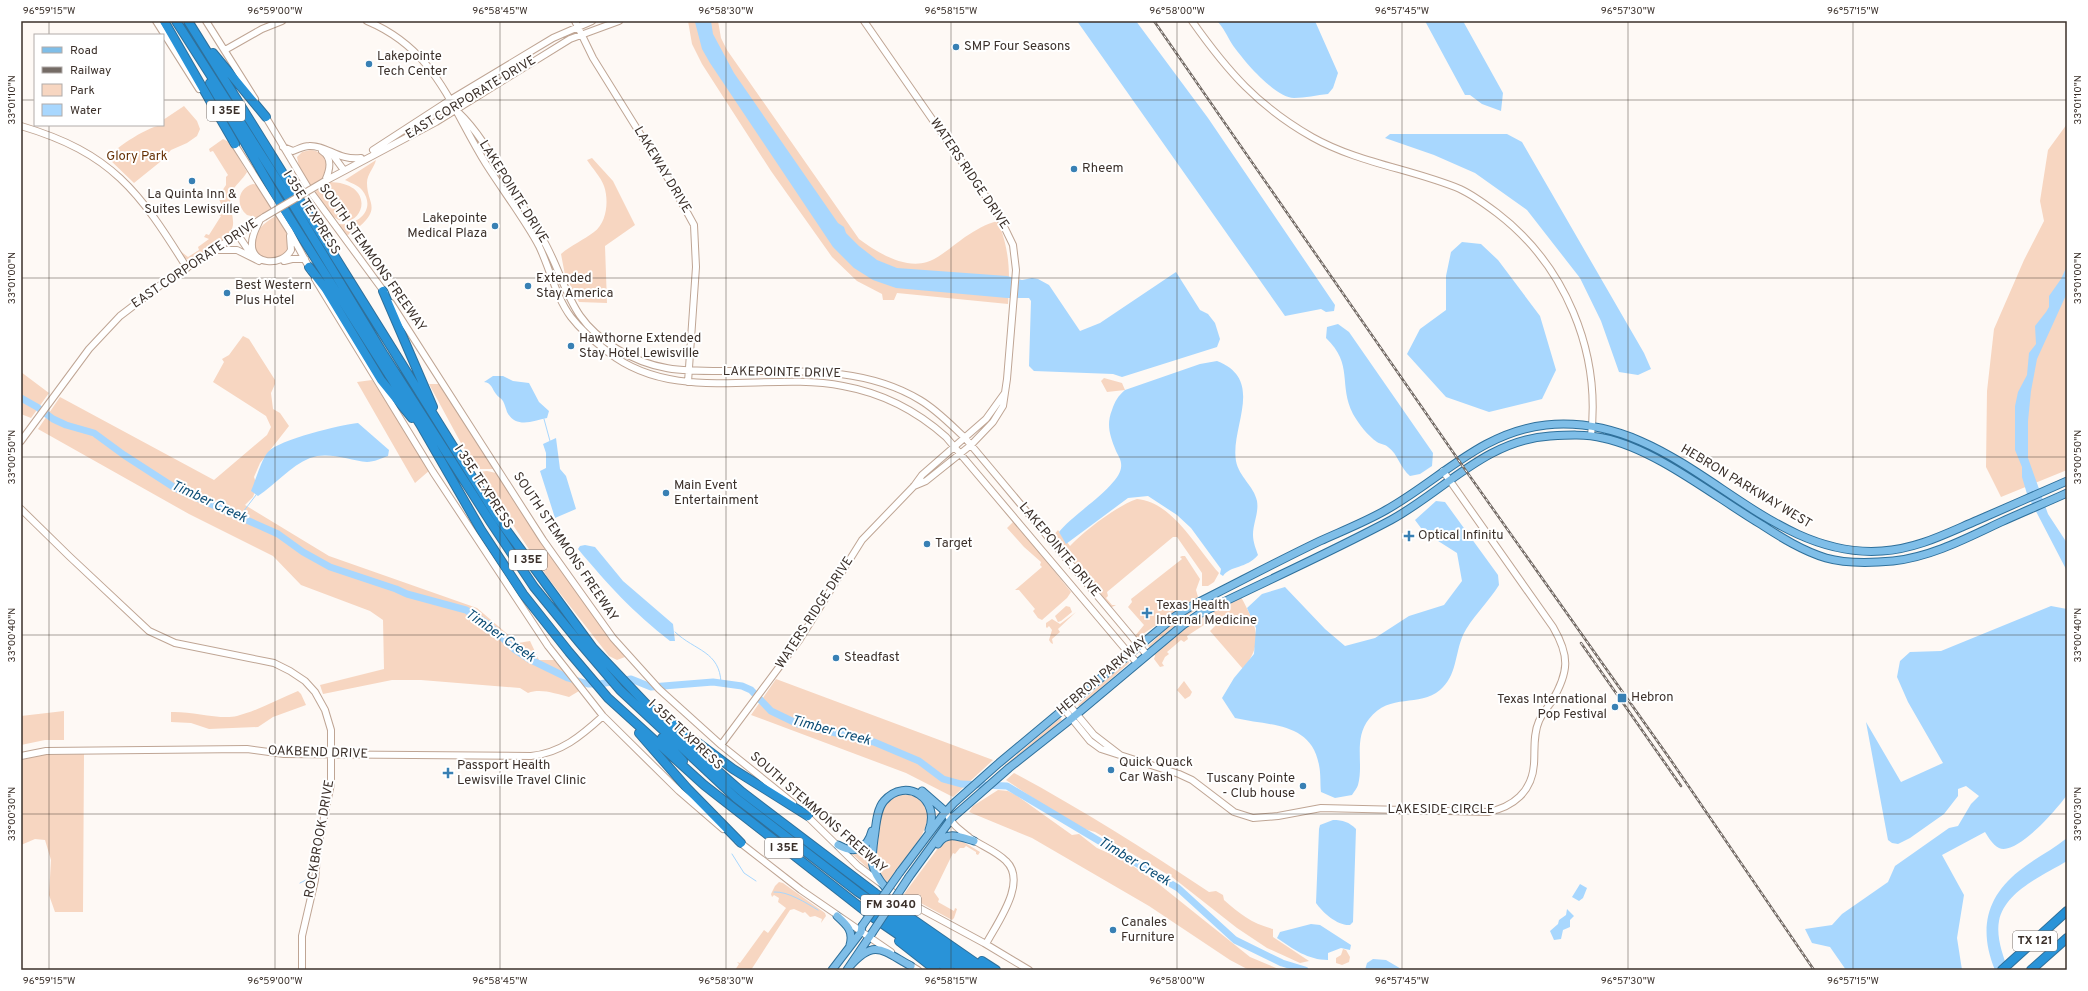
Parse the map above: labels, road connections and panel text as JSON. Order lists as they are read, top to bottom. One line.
{"streets":{"highway":["I 35E","I 35E TEXPRESS","SOUTH STEMMONS FREEWAY","TX 121"],"main road":["EAST CORPORATE DRIVE","LAKEWAY DRIVE","WATERS RIDGE DRIVE","LAKEPOINTE DRIVE","HEBRON PARKWAY WEST","HEBRON PARKWAY","OAKBEND DRIVE","LAKESIDE CIRCLE","ROCKBROOK DRIVE","FM 3040"]},"crossings":[["EAST CORPORATE DRIVE","LAKEWAY DRIVE"],["EAST CORPORATE DRIVE","LAKEPOINTE DRIVE"],["I 35E","I 35E TEXPRESS"],["LAKEWAY DRIVE","LAKEPOINTE DRIVE"],["WATERS RIDGE DRIVE","LAKEPOINTE DRIVE"],["WATERS RIDGE DRIVE","SOUTH STEMMONS FREEWAY"],["LAKEPOINTE DRIVE","HEBRON PARKWAY"],["I 35E TEXPRESS","SOUTH STEMMONS FREEWAY"],["HEBRON PARKWAY WEST","HEBRON PARKWAY"],["HEBRON PARKWAY","LAKESIDE CIRCLE"],["HEBRON PARKWAY","FM 3040"],["OAKBEND DRIVE","ROCKBROOK DRIVE"]],"water":["Timber Creek"],"parks":["Glory Park"],"places":{"other":["SMP Four Seasons","Lakepointe Tech Center","Rheem","La Quinta Inn & Suites Lewisville","Lakepointe Medical Plaza","Extended Stay America","Best Western Plus Hotel","Hawthorne Extended Stay Hotel Lewisville","Main Event Entertainment","Target","Steadfast","Texas International Pop Festival","Quick Quack Car Wash","Tuscany Pointe - Club house","Canales Furniture"],"health":["Optical Infinitu","Texas Health Internal Medicine","Passport Health Lewisville Travel Clinic"],"transit":["Hebron"]},"legend":["Road","Railway","Park","Water"],"coordinates":["96°59'15\"W","96°59'00\"W","96°58'45\"W","96°58'30\"W","96°58'15\"W","96°58'00\"W","96°57'45\"W","96°57'30\"W","96°57'15\"W","33°01'10\"N","33°01'00\"N","33°00'50\"N","33°00'40\"N","33°00'30\"N"]}
